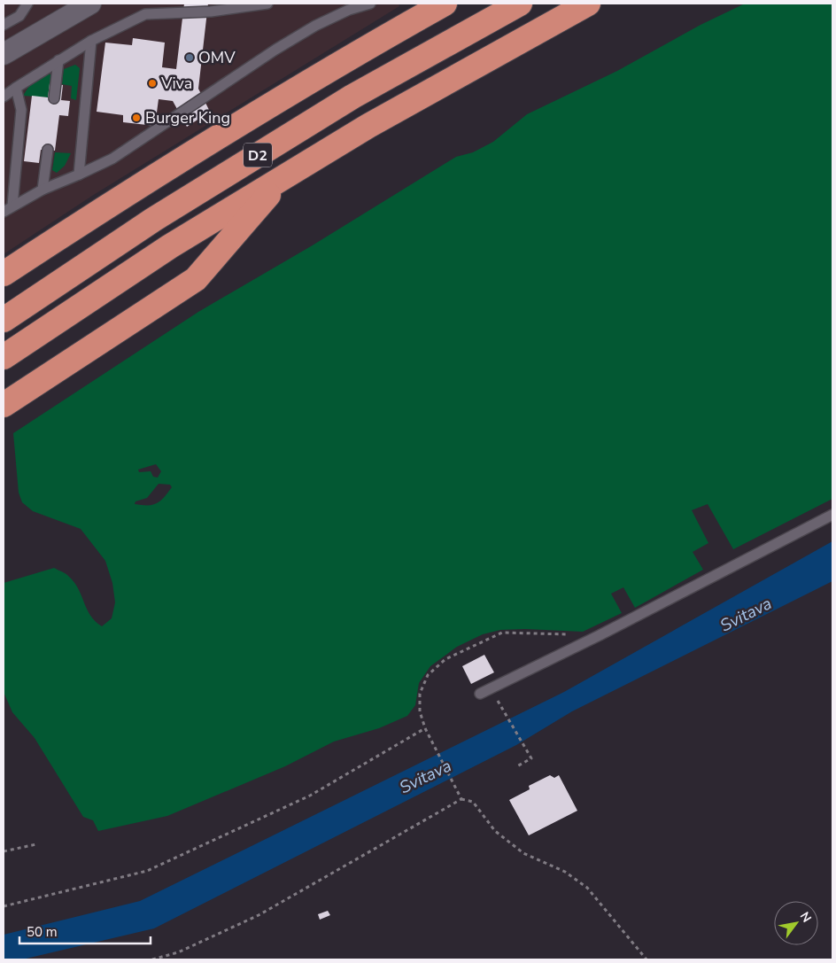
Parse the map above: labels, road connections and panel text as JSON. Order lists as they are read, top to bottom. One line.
{"streets":{"highway":["D2"]},"water":["Svitava"],"places":["OMV","Viva","Burger King"],"scale_bar":"50 m","north":"top right"}
